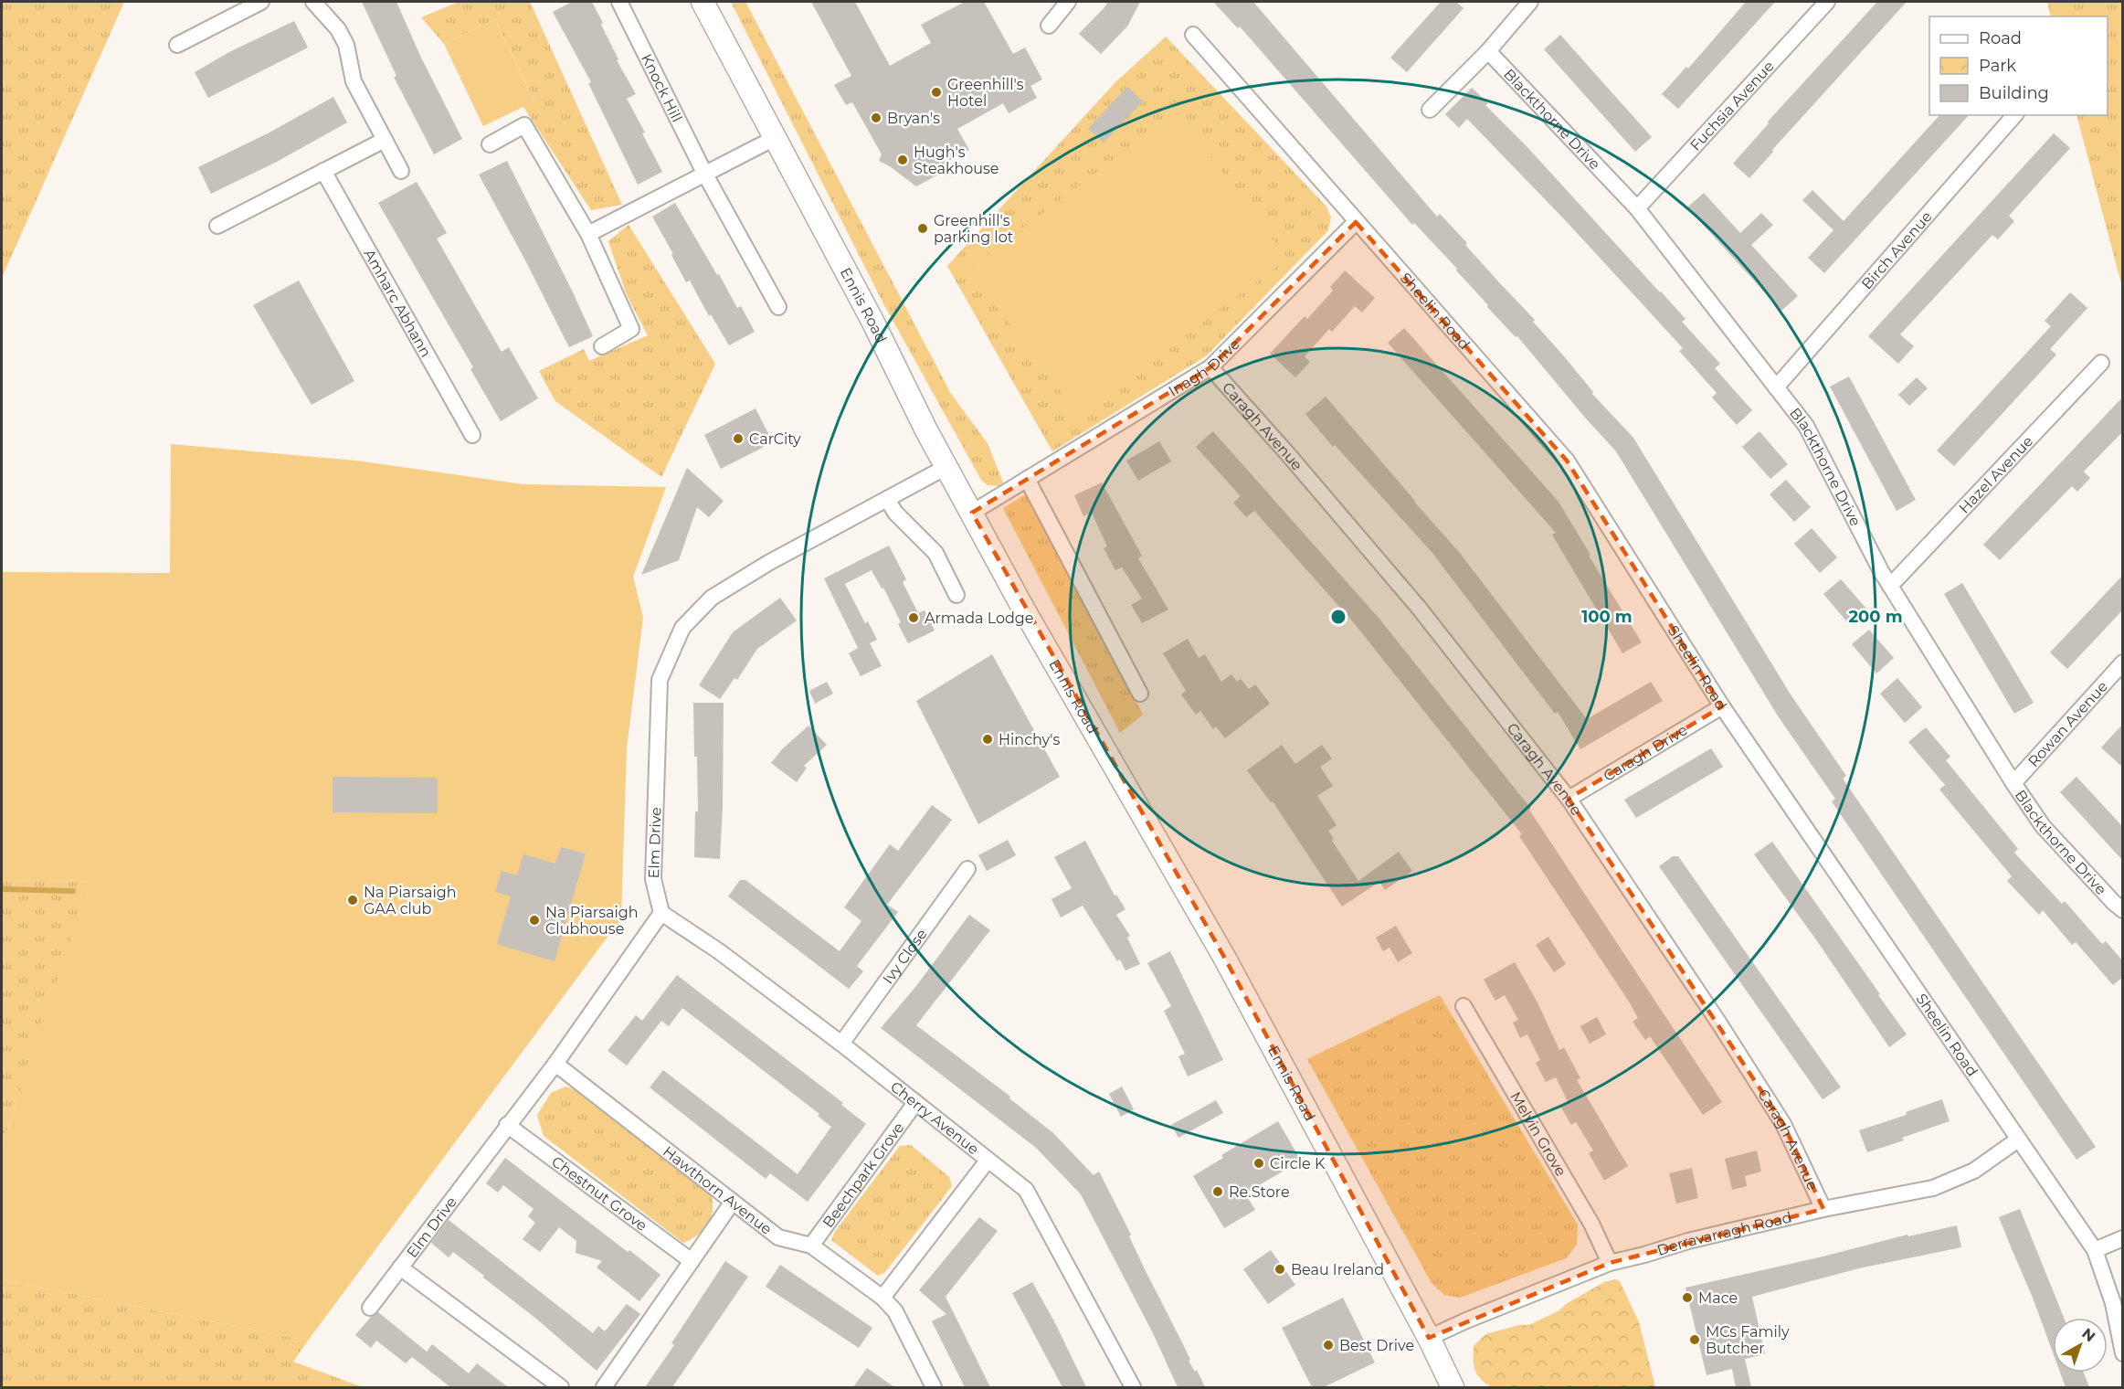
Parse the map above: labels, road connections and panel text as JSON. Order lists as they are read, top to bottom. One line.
{"streets":{"main road":["Ennis Road"],"street":["Knock Hill","Fuchsia Avenue","Blackthorne Drive","Birch Avenue","Amharc Abhann","Sheelin Road","Inagh Drive","Caragh Avenue","Hazel Avenue","Rowan Avenue","Caragh Drive","Elm Drive","Ivy Close","Cherry Avenue","Melvin Grove","Beechpark Grove","Hawthorn Avenue","Chestnut Grove","Derravarragh Road"]},"crossings":[["Fuchsia Avenue","Blackthorne Drive"],["Blackthorne Drive","Birch Avenue"],["Blackthorne Drive","Hazel Avenue"],["Blackthorne Drive","Rowan Avenue"],["Ennis Road","Inagh Drive"],["Ennis Road","Elm Drive"],["Ennis Road","Derravarragh Road"],["Sheelin Road","Inagh Drive"],["Sheelin Road","Caragh Drive"],["Sheelin Road","Derravarragh Road"],["Inagh Drive","Caragh Avenue"],["Caragh Avenue","Caragh Drive"],["Caragh Avenue","Derravarragh Road"],["Elm Drive","Cherry Avenue"],["Elm Drive","Hawthorn Avenue"],["Elm Drive","Chestnut Grove"],["Ivy Close","Cherry Avenue"],["Cherry Avenue","Beechpark Grove"],["Melvin Grove","Derravarragh Road"],["Beechpark Grove","Hawthorn Avenue"]],"places":["Greenhill's Hotel","Bryan's","Hugh's Steakhouse","Greenhill's parking lot","CarCity","Armada Lodge","Hinchy's","Na Piarsaigh GAA club","Na Piarsaigh Clubhouse","Circle K","Re.Store","Beau Ireland","Mace","MCs Family Butcher","Best Drive"],"legend":["Road","Park","Building"],"north":"top right","rings":["100 m","200 m"]}
